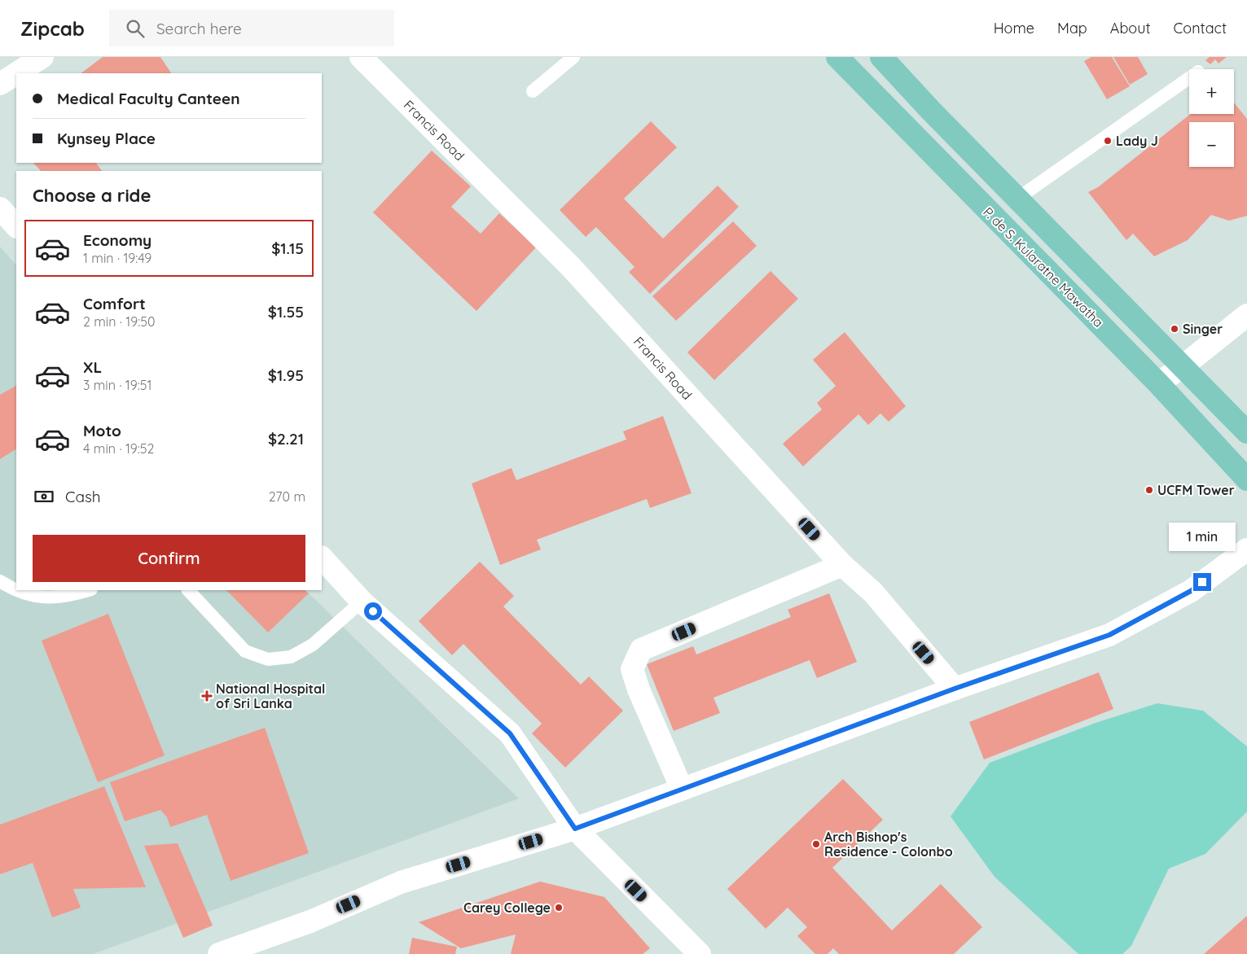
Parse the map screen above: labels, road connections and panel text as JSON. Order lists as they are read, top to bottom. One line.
{"streets":{"main road":["P. de S. Kularatne Mawatha"],"street":["Francis Road"]},"places":{"other":["Lady J","Singer","UCFM Tower","Arch Bishop's Residence - Colonbo","Carey College"],"health":["National Hospital of Sri Lanka"]},"page":{"header":"Zipcab","search":"Search here","nav":["Home","Map","About","Contact"],"map_buttons":["+","−"],"banner":["Medical Faculty Canteen","Kynsey Place"],"heading":"Choose a ride","list":[{"name":"Economy","note":"1 min · 19:49","value":"$1.15"},{"name":"Comfort","note":"2 min · 19:50","value":"$1.55"},{"name":"XL","note":"3 min · 19:51","value":"$1.95"},{"name":"Moto","note":"4 min · 19:52","value":"$2.21"}],"pay":["Cash","270 m"],"bubble":"1 min","buttons":"Confirm"}}
